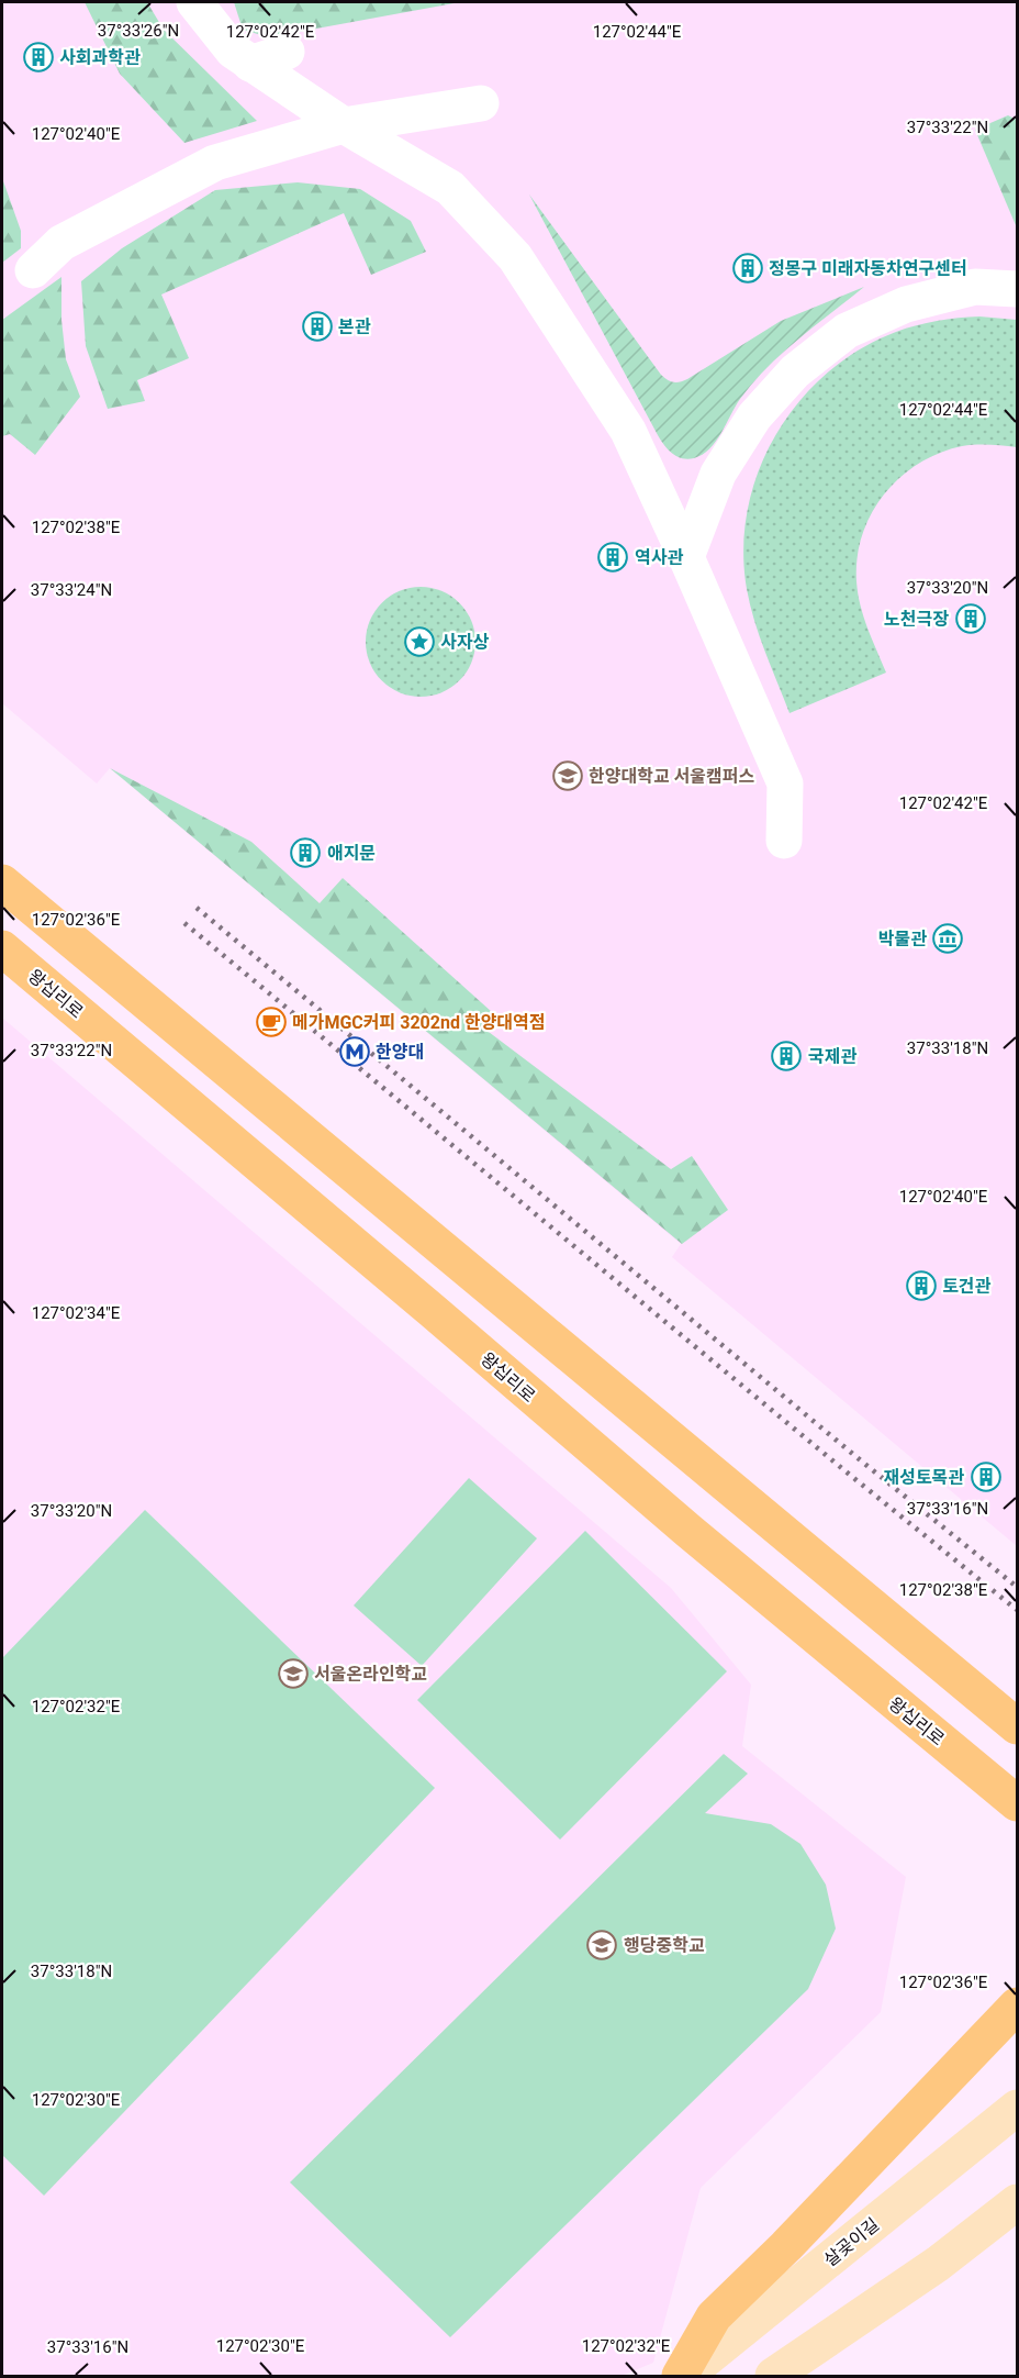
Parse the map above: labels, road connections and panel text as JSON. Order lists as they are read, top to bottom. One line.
{"streets":{"main road":["왕십리로","살곶이길"]},"places":{"building":["사회과학관","정몽구 미래자동차연구센터","본관","역사관","노천극장","애지문","국제관","토건관","재성토목관"],"place":["사자상"],"school or university":["한양대학교 서울캠퍼스","서울온라인학교","행당중학교"],"museum":["박물관"],"cafe":["메가MGC커피 3202nd 한양대역점"],"metro station":["한양대"]},"coordinates":["37°33'26\"N","127°02'44\"E","127°02'42\"E","37°33'22\"N","127°02'40\"E","127°02'38\"E","37°33'20\"N","37°33'24\"N","127°02'36\"E","37°33'18\"N","127°02'34\"E","37°33'16\"N","127°02'32\"E","127°02'30\"E"]}
